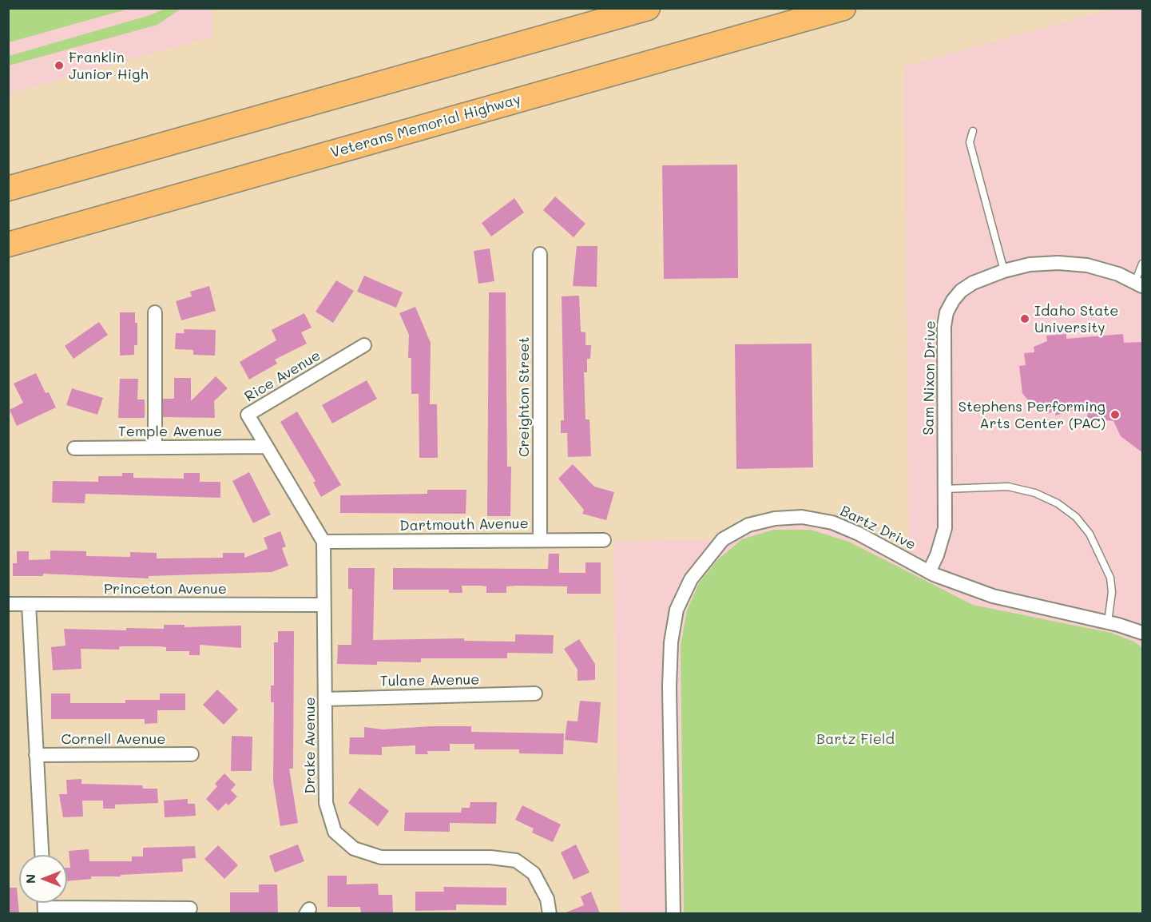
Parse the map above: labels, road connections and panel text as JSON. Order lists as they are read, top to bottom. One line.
{"streets":{"highway":["Veterans Memorial Highway"],"street":["Rice Avenue","Sam Nixon Drive","Creighton Street","Temple Avenue","Dartmouth Avenue","Bartz Drive","Princeton Avenue","Tulane Avenue","Cornell Avenue","Drake Avenue"]},"crossings":[["Rice Avenue","Temple Avenue"],["Sam Nixon Drive","Bartz Drive"],["Creighton Street","Dartmouth Avenue"],["Dartmouth Avenue","Drake Avenue"],["Princeton Avenue","Drake Avenue"],["Tulane Avenue","Drake Avenue"]],"parks":["Bartz Field"],"places":["Franklin Junior High","Idaho State University","Stephens Performing Arts Center (PAC)"],"north":"left"}
